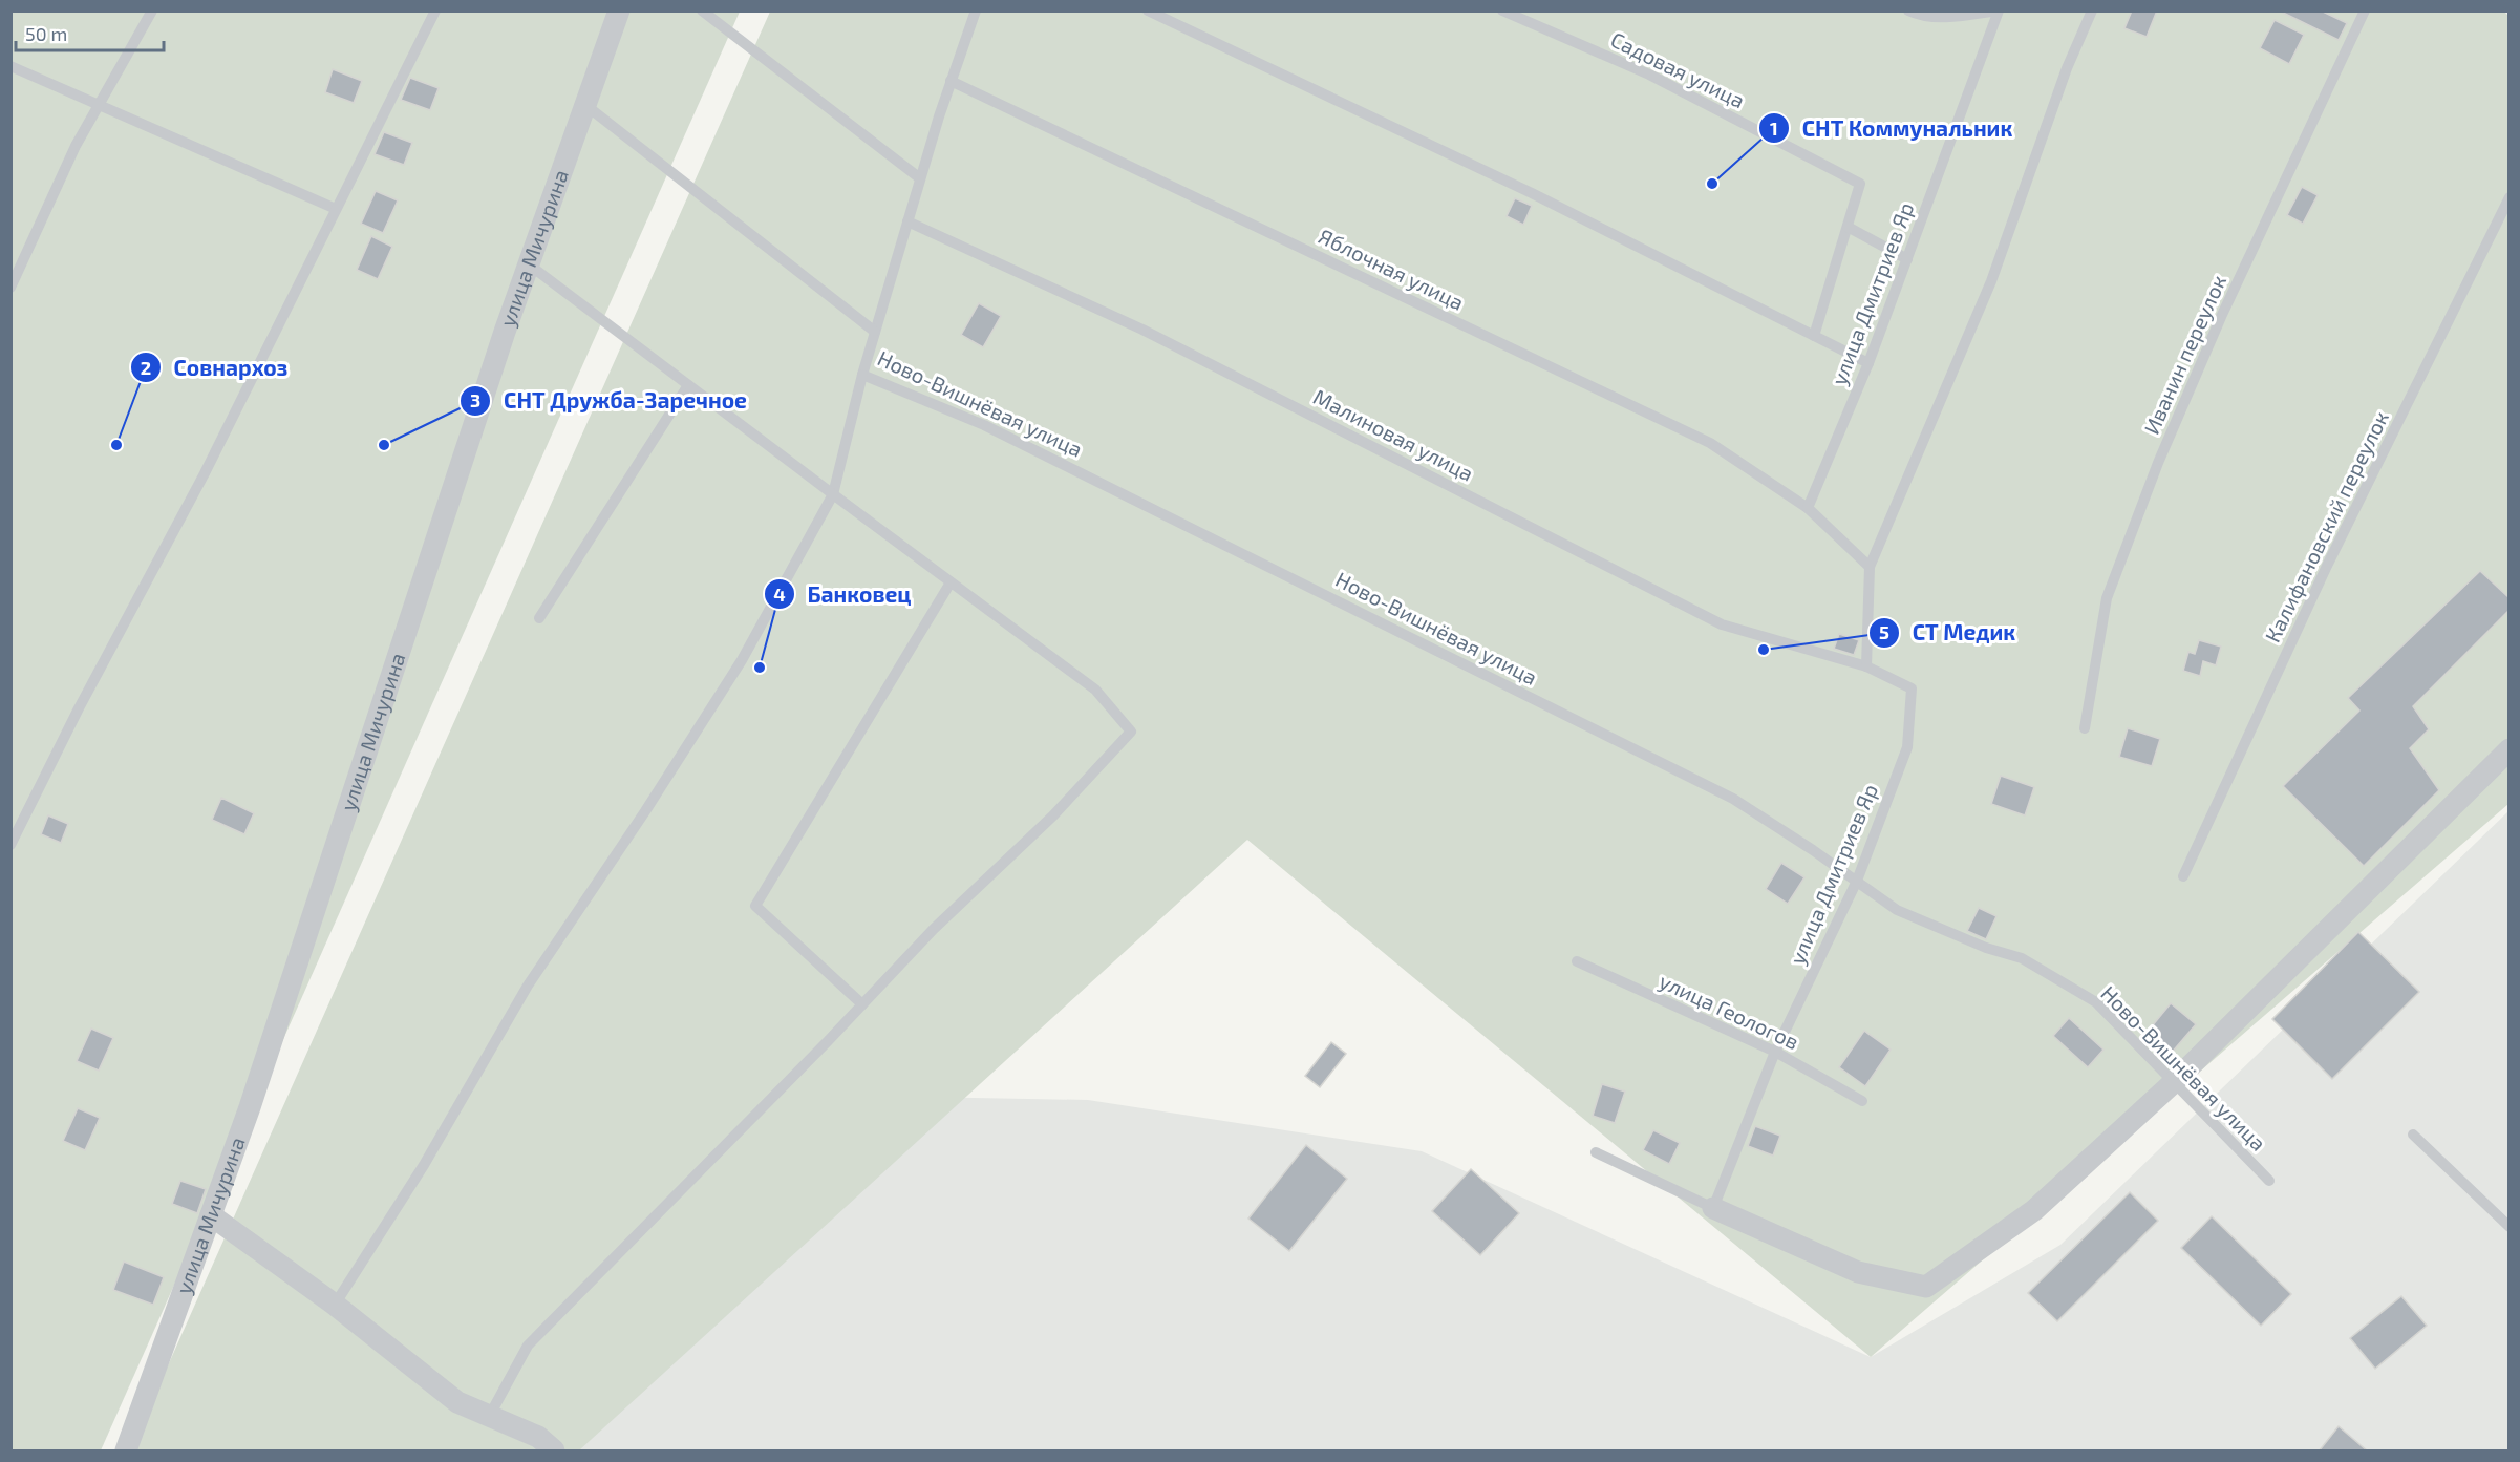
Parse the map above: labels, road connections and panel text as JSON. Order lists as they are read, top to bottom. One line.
{"streets":{"street":["улица Мичурина"],"lane":["Садовая улица","Яблочная улица","улица Дмитриев Яр","Иванин переулок","Ново-Вишнёвая улица","Малиновая улица","Калифановский переулок","улица Геологов"]},"crossings":[["Яблочная улица","улица Дмитриев Яр"],["Яблочная улица","Ново-Вишнёвая улица"],["улица Дмитриев Яр","Ново-Вишнёвая улица"],["улица Дмитриев Яр","Малиновая улица"],["улица Дмитриев Яр","улица Геологов"],["Ново-Вишнёвая улица","Малиновая улица"]],"places":["СНТ Коммунальник","Совнархоз","СНТ Дружба-Заречное","СТ Медик","Банковец"],"scale_bar":"50 m"}
